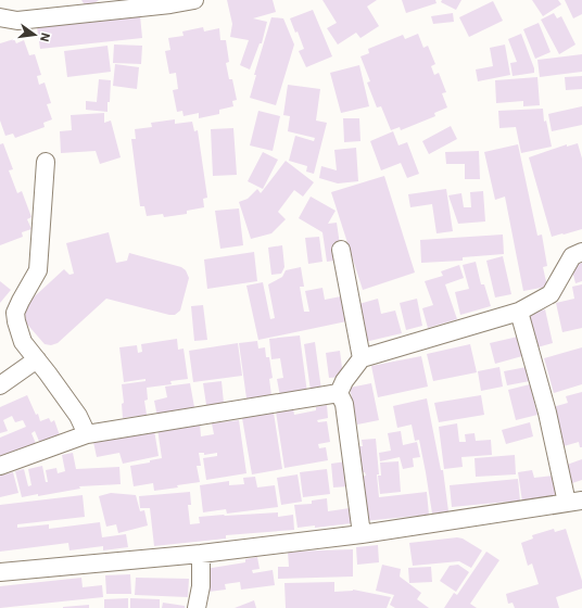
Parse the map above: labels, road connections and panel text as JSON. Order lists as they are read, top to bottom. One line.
{"north":"right"}
